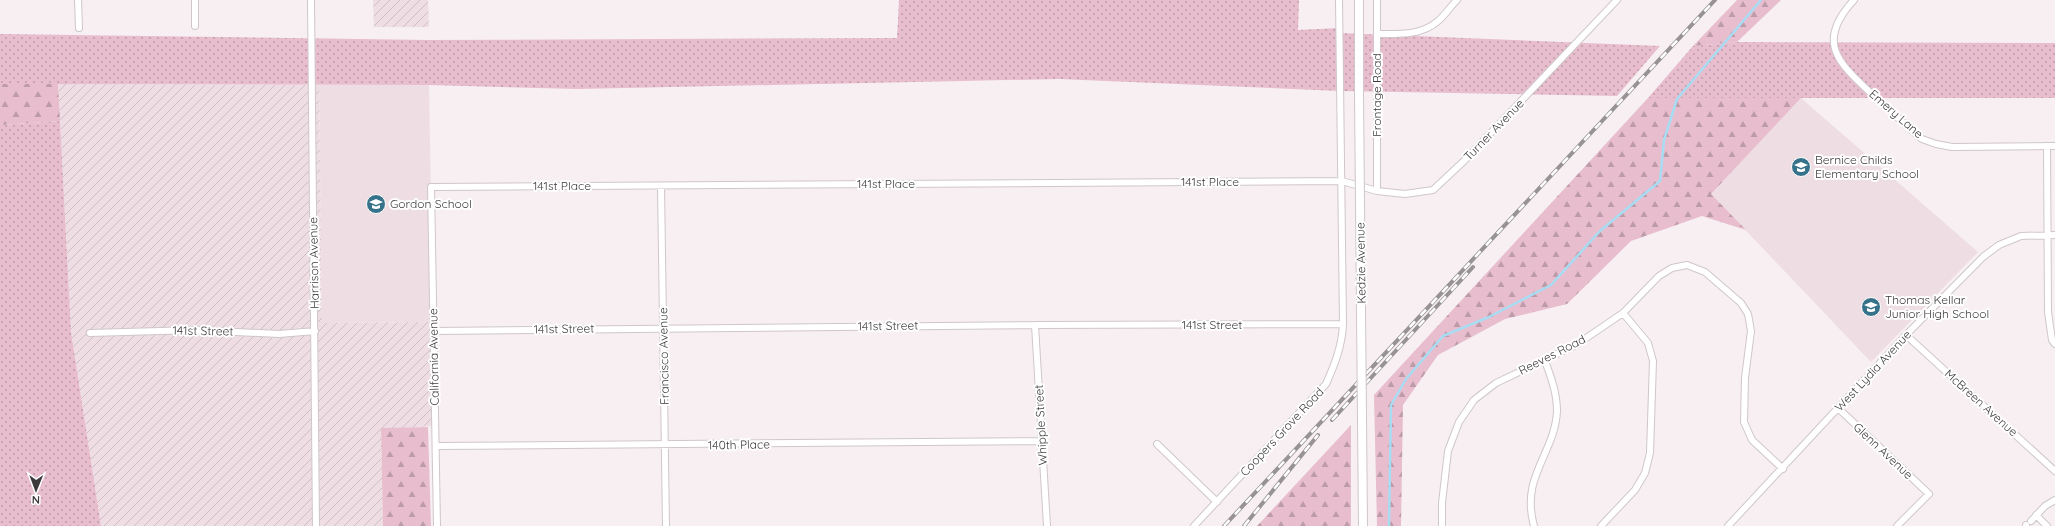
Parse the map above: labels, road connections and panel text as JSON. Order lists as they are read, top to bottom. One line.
{"streets":{"main road":["Kedzie Avenue"],"street":["Frontage Road","Emery Lane","Turner Avenue","141st Place","Harrison Avenue","141st Street","Reeves Road","Francisco Avenue","California Avenue","West Lydia Avenue","McBreen Avenue","Whipple Street","Coopers Grove Road","140th Place","Glenn Avenue"]},"crossings":[["Frontage Road","Turner Avenue"],["Turner Avenue","141st Place"],["Turner Avenue","Coopers Grove Road"],["141st Place","Francisco Avenue"],["141st Place","California Avenue"],["141st Place","Coopers Grove Road"],["Harrison Avenue","141st Street"],["141st Street","Francisco Avenue"],["141st Street","California Avenue"],["141st Street","Whipple Street"],["141st Street","Coopers Grove Road"],["Reeves Road","West Lydia Avenue"],["Francisco Avenue","140th Place"],["California Avenue","140th Place"],["West Lydia Avenue","McBreen Avenue"],["West Lydia Avenue","Glenn Avenue"],["Whipple Street","140th Place"]],"places":{"school or university":["Bernice Childs Elementary School","Gordon School","Thomas Kellar Junior High School"]},"north":"bottom"}
